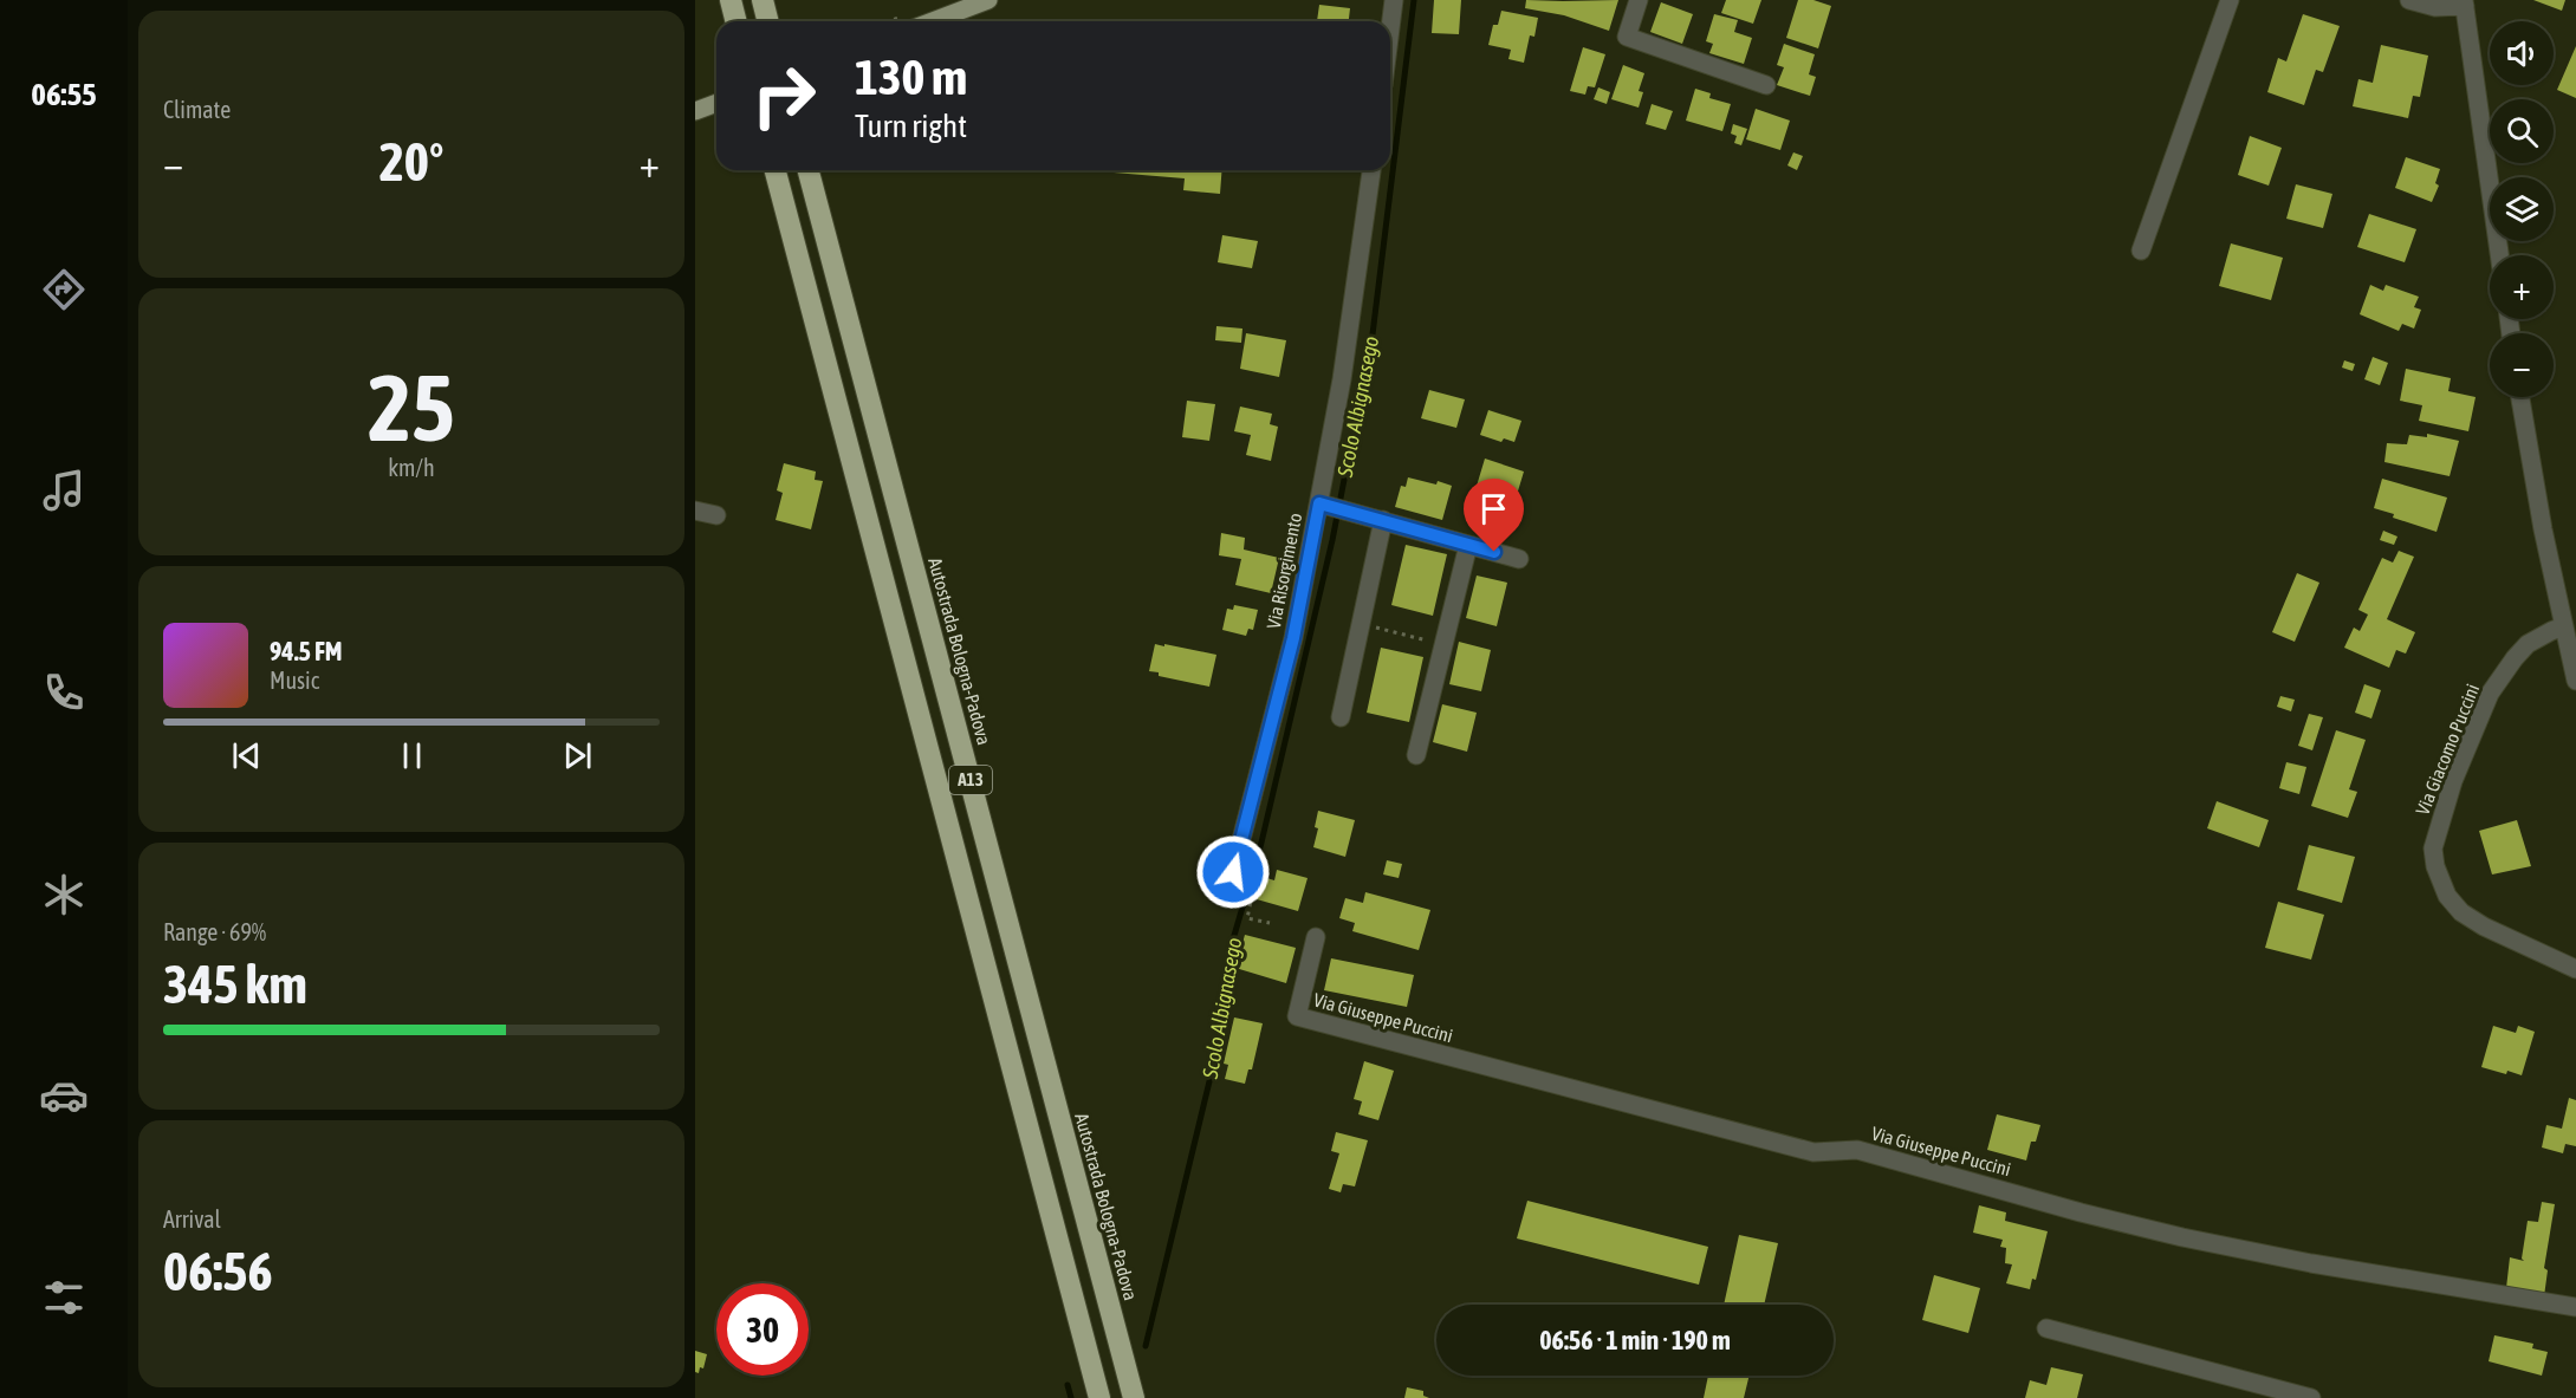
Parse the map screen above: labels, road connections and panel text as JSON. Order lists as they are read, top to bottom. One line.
{"streets":{"highway":["Autostrada Bologna-Padova","A13"],"street":["Via Risorgimento","Via Giacomo Puccini","Via Giuseppe Puccini"]},"water":["Scolo Albignasego"],"page":{"tabs":"06:55","tile":["Climate",["25","km/h"],["Range · 69%","345 km"],["Arrival","06:56"]],"map_buttons":["+","−"],"turn":["130 m","Turn right"],"heat":["−","20°","+"],"song":["94.5 FM","Music"],"limit":"30","trip":"06:56 · 1 min · 190 m"}}
